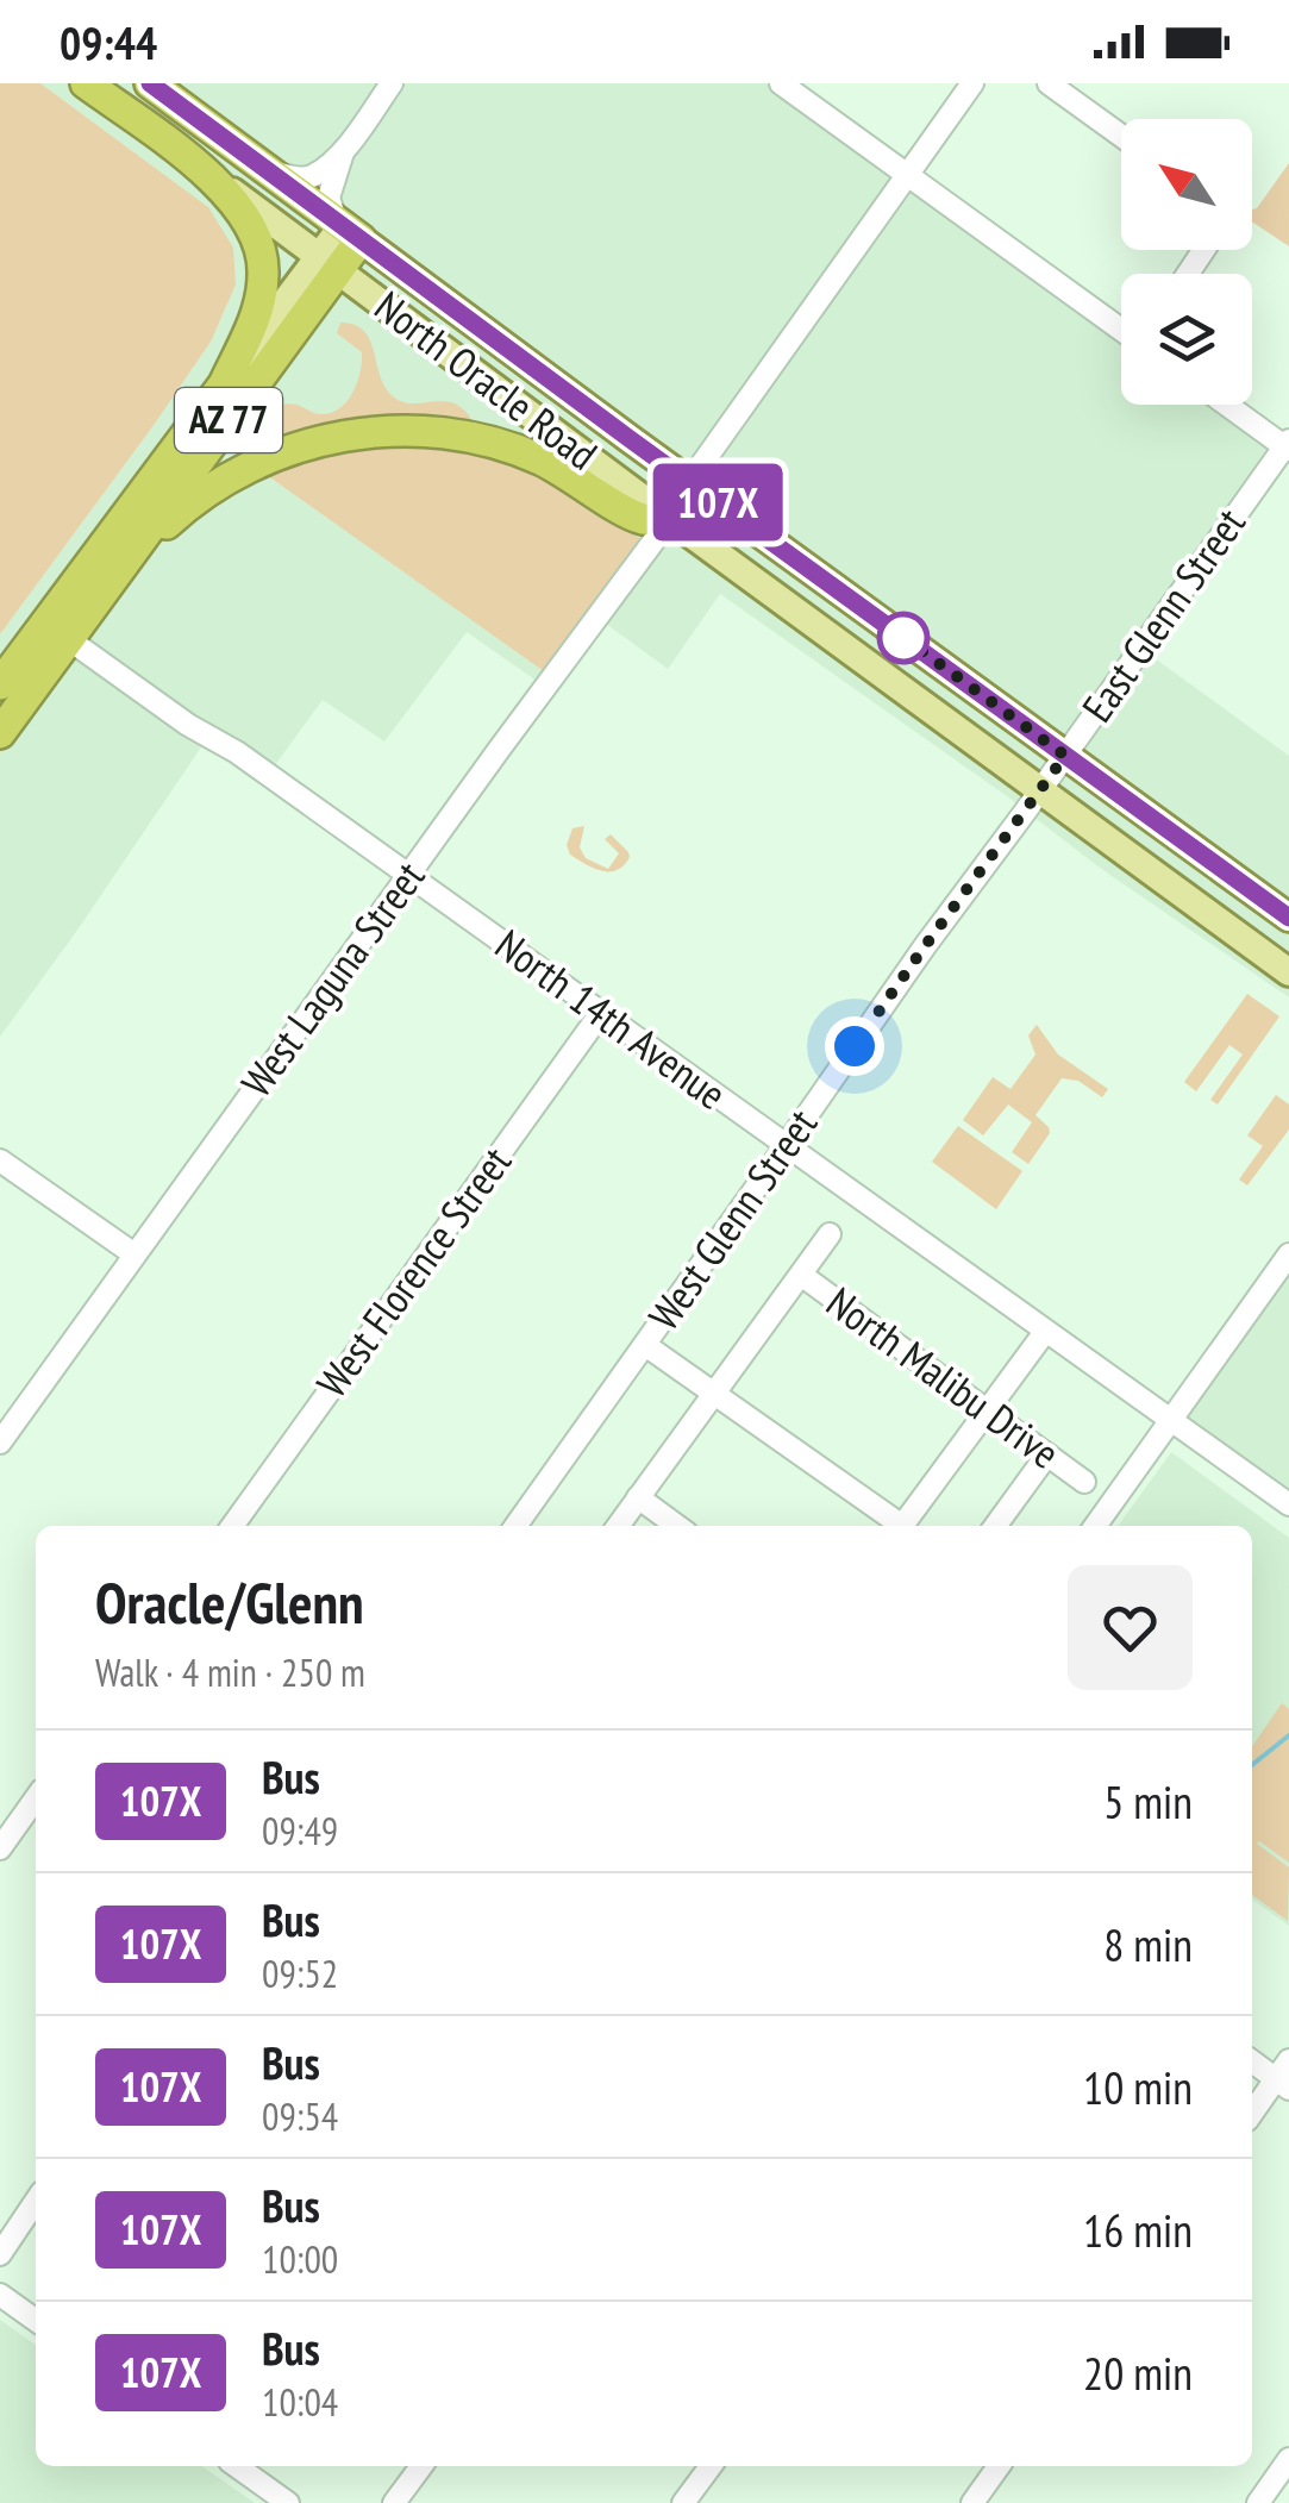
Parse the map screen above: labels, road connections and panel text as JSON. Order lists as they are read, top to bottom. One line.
{"streets":{"highway":["North Oracle Road","AZ 77"],"street":["East Glenn Street","West Laguna Street","North 14th Avenue","West Glenn Street","West Florence Street","North Malibu Drive"]},"crossings":[["North Oracle Road","AZ 77"],["North Oracle Road","East Glenn Street"],["North Oracle Road","West Laguna Street"],["North Oracle Road","West Glenn Street"],["AZ 77","North 14th Avenue"],["East Glenn Street","West Glenn Street"],["West Laguna Street","North 14th Avenue"],["North 14th Avenue","West Glenn Street"],["North 14th Avenue","West Florence Street"]],"lines":["bus line 107X"],"north":"top left","page":{"status":"09:44","on_map":"107X","heading":["Oracle/Glenn","Walk · 4 min · 250 m"],"list":[{"mark":"107X","name":"Bus","note":"09:49","value":"5 min"},{"mark":"107X","name":"Bus","note":"09:52","value":"8 min"},{"mark":"107X","name":"Bus","note":"09:54","value":"10 min"},{"mark":"107X","name":"Bus","note":"10:00","value":"16 min"},{"mark":"107X","name":"Bus","note":"10:04","value":"20 min"}]}}
